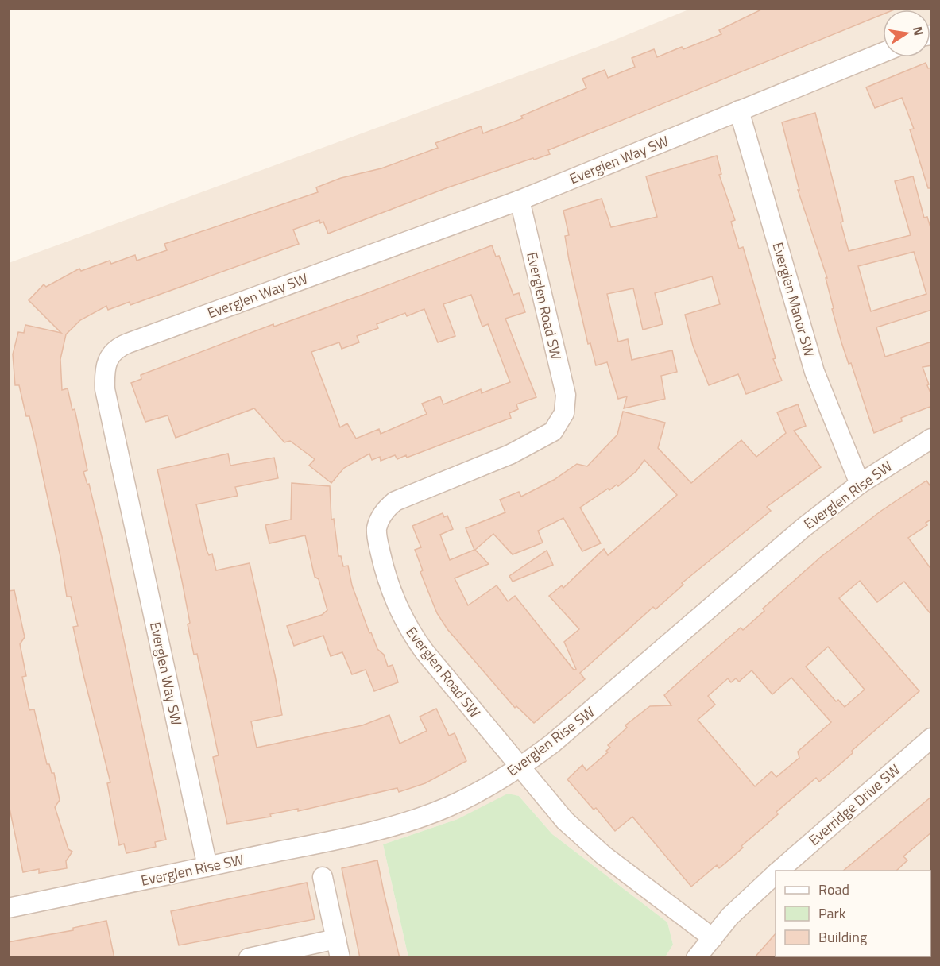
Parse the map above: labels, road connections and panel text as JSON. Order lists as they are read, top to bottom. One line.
{"streets":{"street":["Everglen Way SW","Everglen Manor SW","Everglen Road SW","Everglen Rise SW","Everridge Drive SW"]},"crossings":[["Everglen Way SW","Everglen Manor SW"],["Everglen Way SW","Everglen Road SW"],["Everglen Way SW","Everglen Rise SW"],["Everglen Manor SW","Everglen Rise SW"],["Everglen Road SW","Everglen Rise SW"],["Everglen Road SW","Everridge Drive SW"]],"legend":["Road","Park","Building"],"north":"right"}
